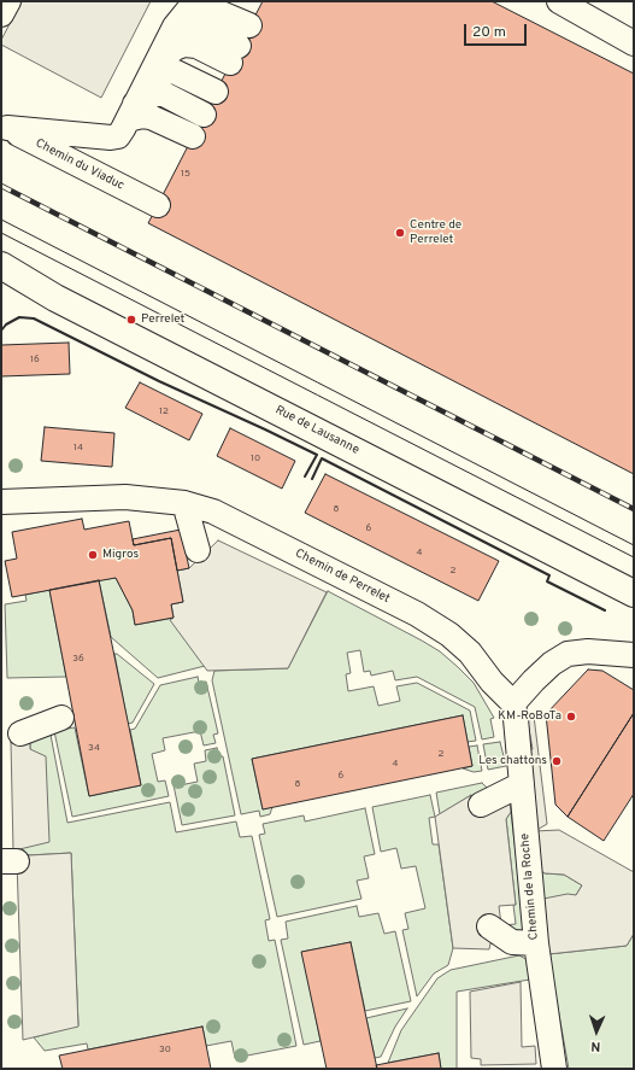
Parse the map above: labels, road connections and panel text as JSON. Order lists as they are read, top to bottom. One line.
{"streets":{"main road":["Rue de Lausanne"],"street":["Chemin du Viaduc","Chemin de Perrelet","Chemin de la Roche"]},"crossings":[["Chemin de Perrelet","Chemin de la Roche"]],"places":["Centre de Perrelet","Perrelet","Migros","KM-RoBoTa","Les chattons"],"house_numbers":["15","16","12","14","10","8","6","4","2","36","34","2","4","6","8","30"],"scale_bar":"20 m","north":"bottom"}
